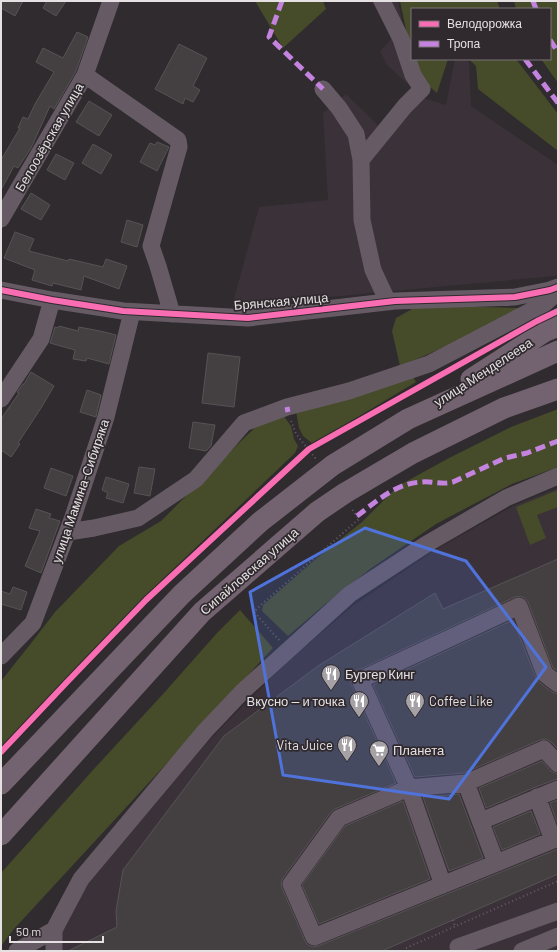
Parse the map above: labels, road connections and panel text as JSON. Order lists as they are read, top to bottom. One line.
{"streets":{"main road":["улица Менделеева","Сипайловская улица"],"street":["Белоозёрская улица","Брянская улица","улица Мамина-Сибиряка"]},"crossings":[["Брянская улица","улица Мамина-Сибиряка"],["улица Менделеева","Сипайловская улица"]],"places":{"restaurant":["Бургер Кинг","Вкусно — и точка","Coffee Like","Vita Juice"],"supermarket":["Планета"]},"legend":["Велодорожка","Тропа"],"scale_bar":"50 m"}
